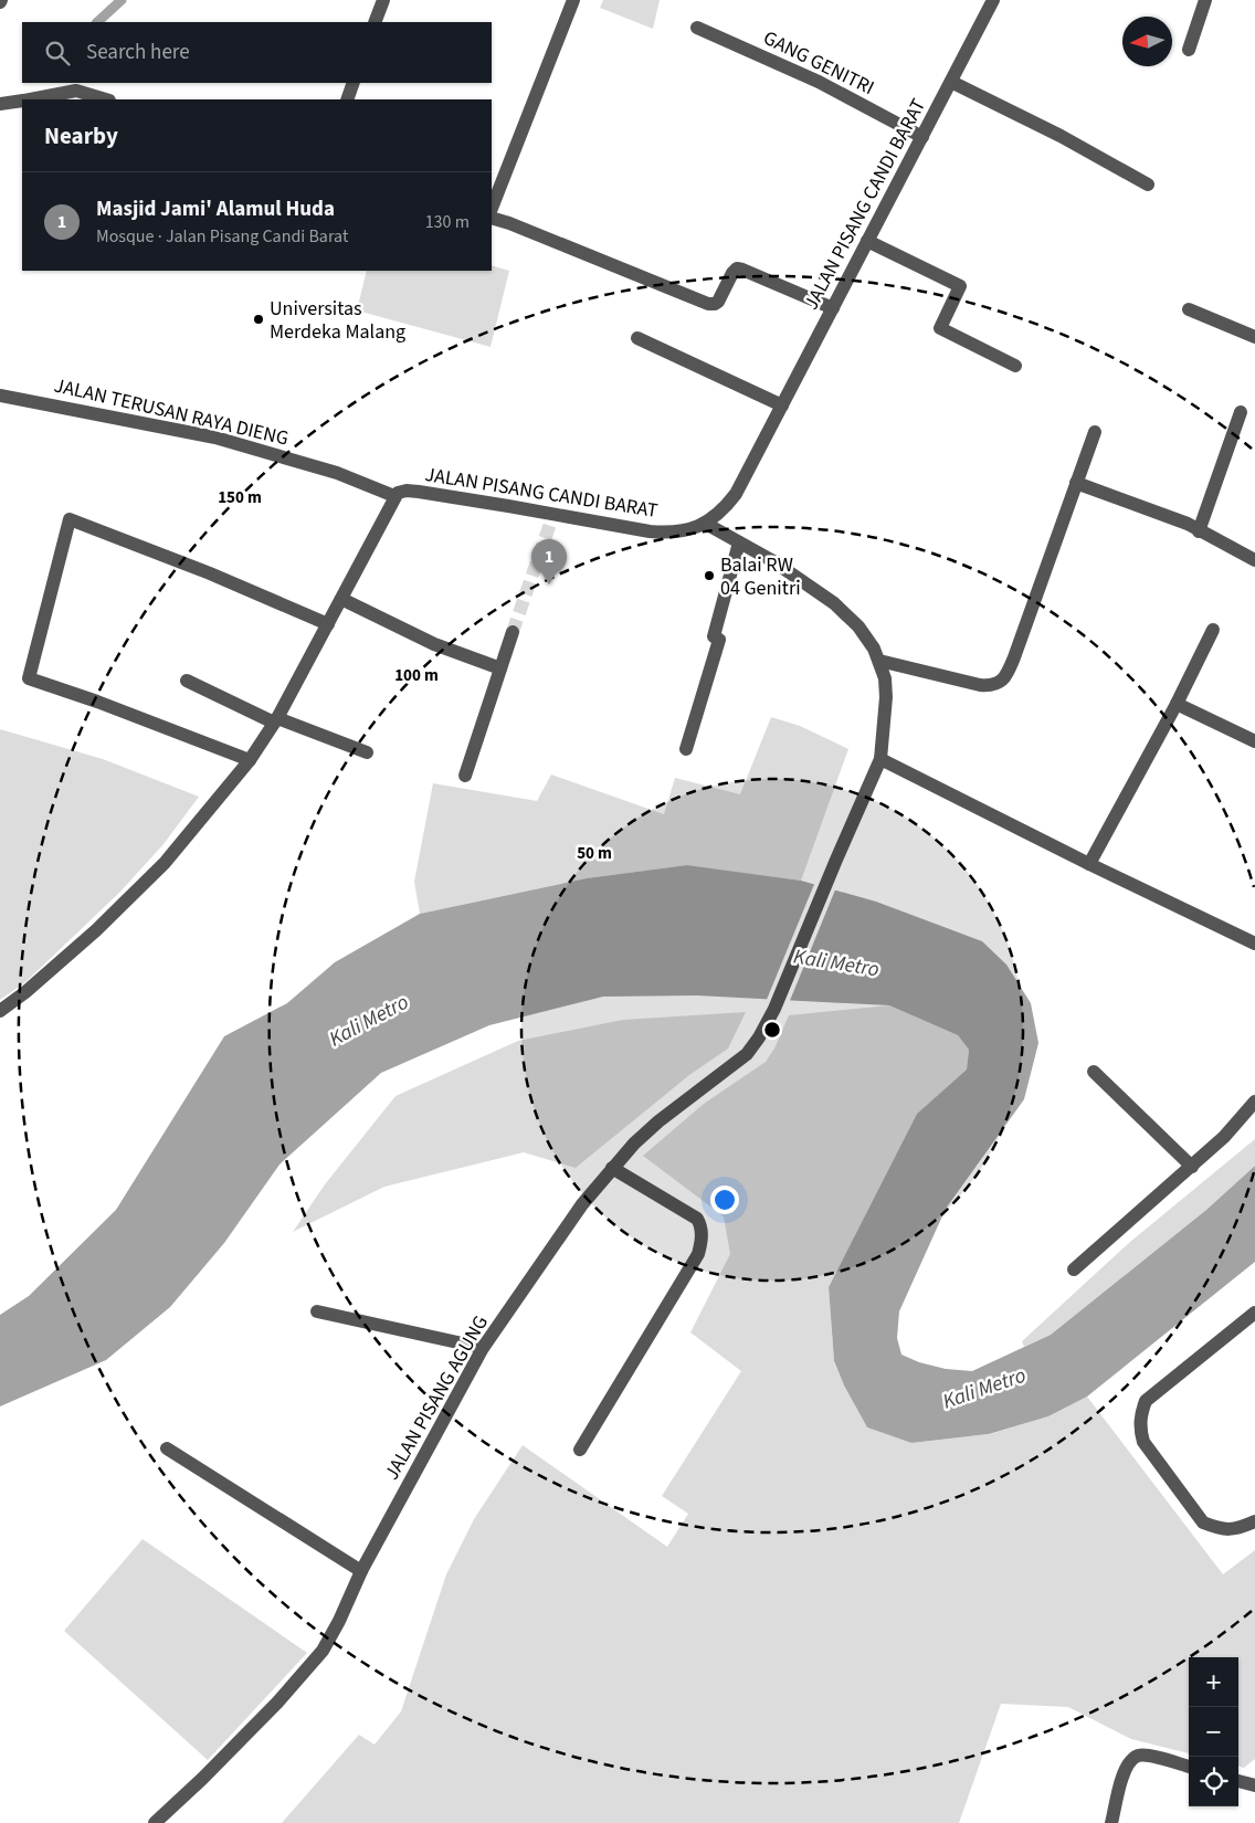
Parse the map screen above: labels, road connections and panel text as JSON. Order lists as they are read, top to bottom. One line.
{"streets":{"street":["GANG GENITRI","JALAN PISANG CANDI BARAT","JALAN TERUSAN RAYA DIENG","JALAN PISANG AGUNG"]},"crossings":[["GANG GENITRI","JALAN PISANG CANDI BARAT"],["JALAN PISANG CANDI BARAT","JALAN TERUSAN RAYA DIENG"],["JALAN PISANG CANDI BARAT","JALAN PISANG AGUNG"]],"water":["Kali Metro"],"places":["Universitas Merdeka Malang","Balai RW 04 Genitri"],"north":"left","page":{"search":"Search here","heading":"Nearby","list":[{"mark":"1","name":"Masjid Jami' Alamul Huda","note":"Mosque · Jalan Pisang Candi Barat","value":"130 m"}],"pins":"1","map_buttons":["+","−"]},"rings":["150 m","100 m","50 m"]}
